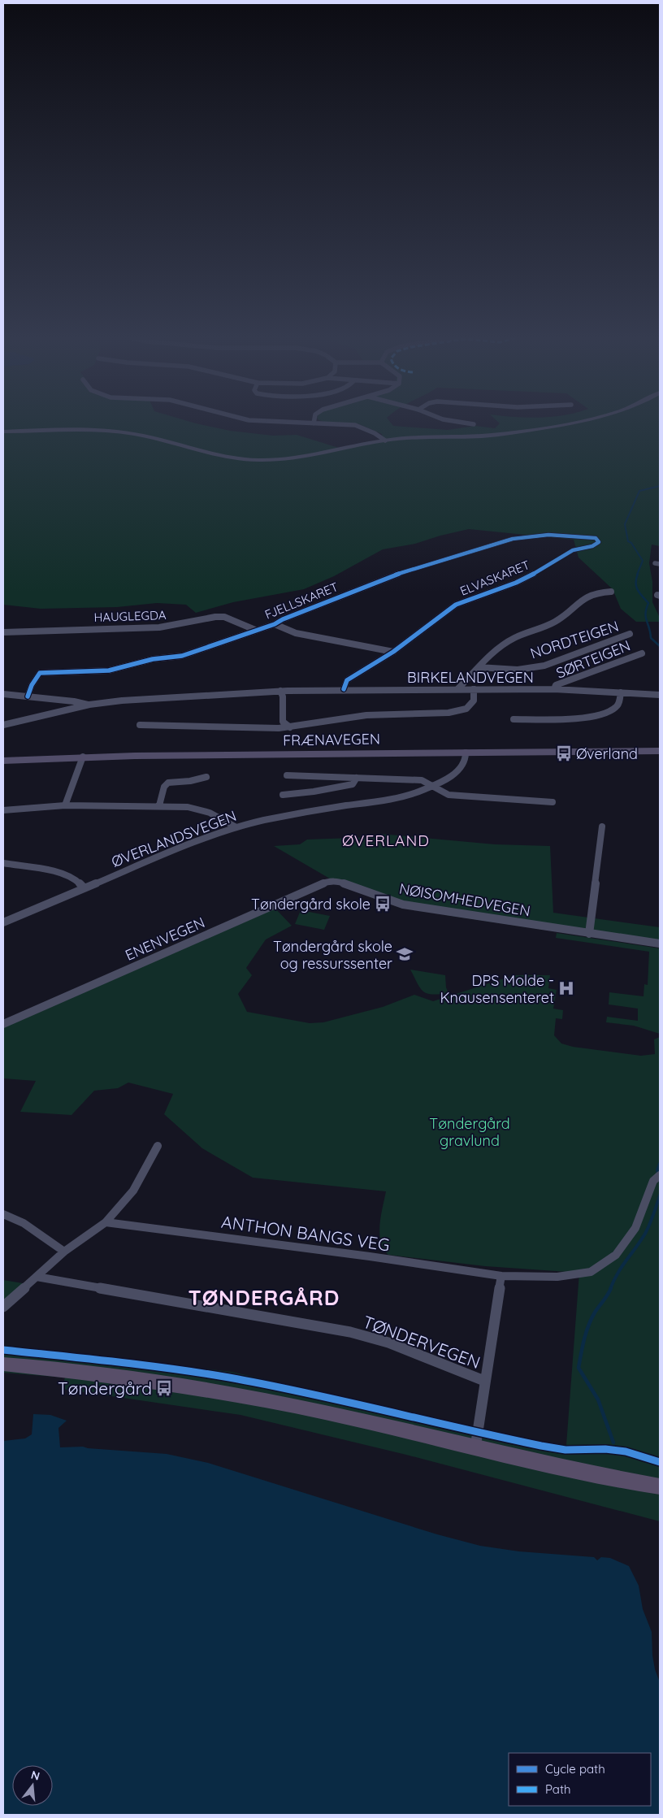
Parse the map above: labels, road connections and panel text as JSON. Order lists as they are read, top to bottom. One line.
{"streets":{"main road":["FRÆNAVEGEN"],"street":["ELVASKARET","FJELLSKARET","HAUGLEGDA","NORDTEIGEN","SØRTEIGEN","BIRKELANDVEGEN","ØVERLANDSVEGEN","NØISOMHEDVEGEN","ENENVEGEN","ANTHON BANGS VEG","TØNDERVEGEN"]},"crossings":[["ELVASKARET","FJELLSKARET"],["ELVASKARET","BIRKELANDVEGEN"],["FJELLSKARET","HAUGLEGDA"],["SØRTEIGEN","BIRKELANDVEGEN"],["FRÆNAVEGEN","ØVERLANDSVEGEN"],["NØISOMHEDVEGEN","ENENVEGEN"]],"districts":["ØVERLAND","TØNDERGÅRD"],"parks":["Tøndergård gravlund"],"places":{"bus stop":["Øverland","Tøndergård skole","Tøndergård"],"school or university":["Tøndergård skole og ressurssenter"],"hospital":["DPS Molde - Knausensenteret"]},"legend":["Cycle path","Path"],"north":"top"}
